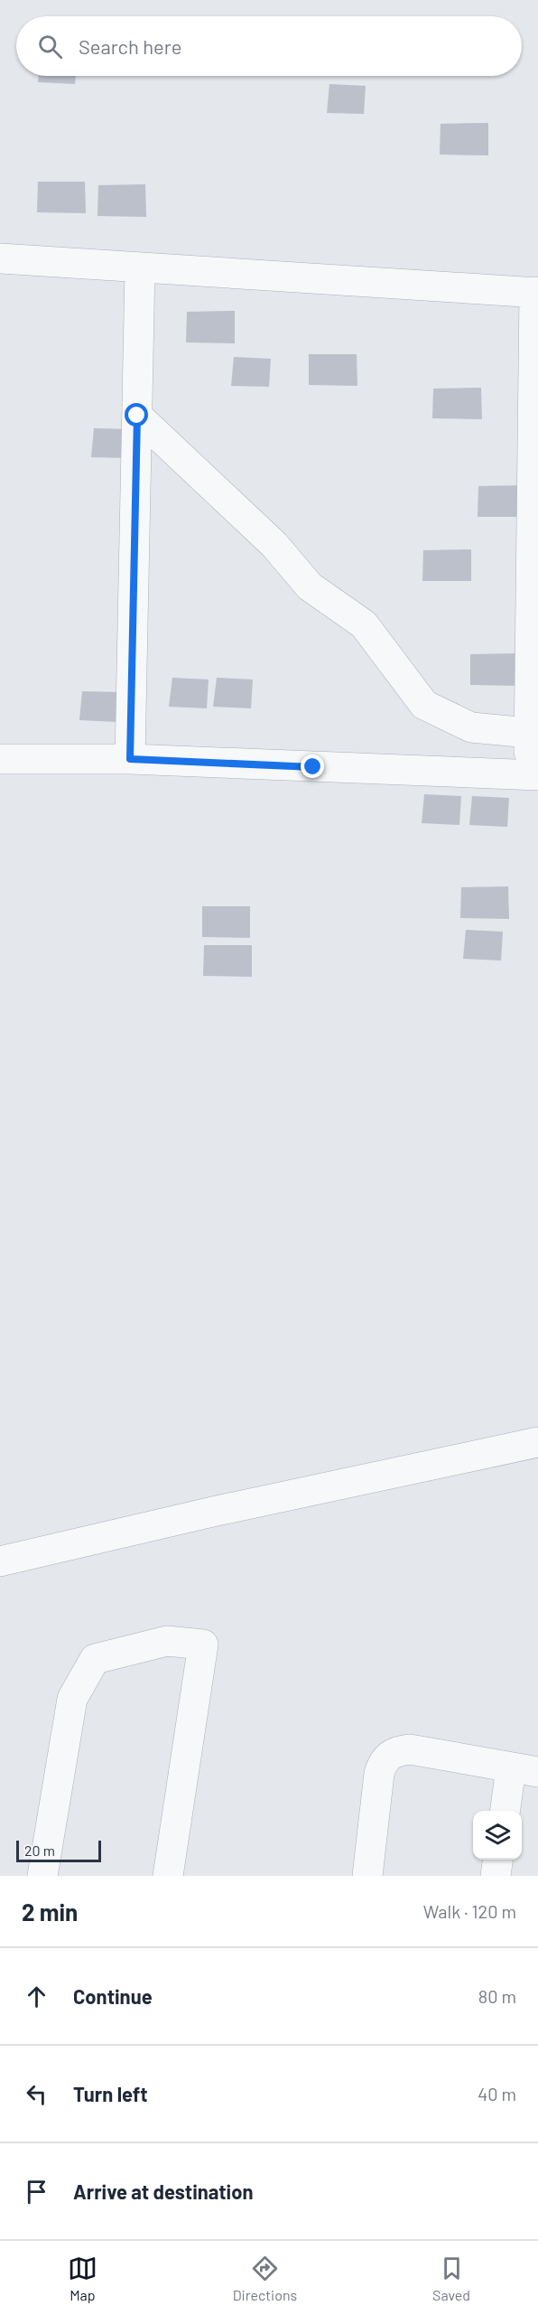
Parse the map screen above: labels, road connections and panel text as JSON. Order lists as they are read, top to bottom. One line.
{"scale_bar":"20 m","page":{"search":"Search here","scale":"20 m","heading":["2 min","Walk · 120 m"],"list":[["Continue","80 m"],["Turn left","40 m"],"Arrive at destination"],"nav":["Map","Directions","Saved"]}}
